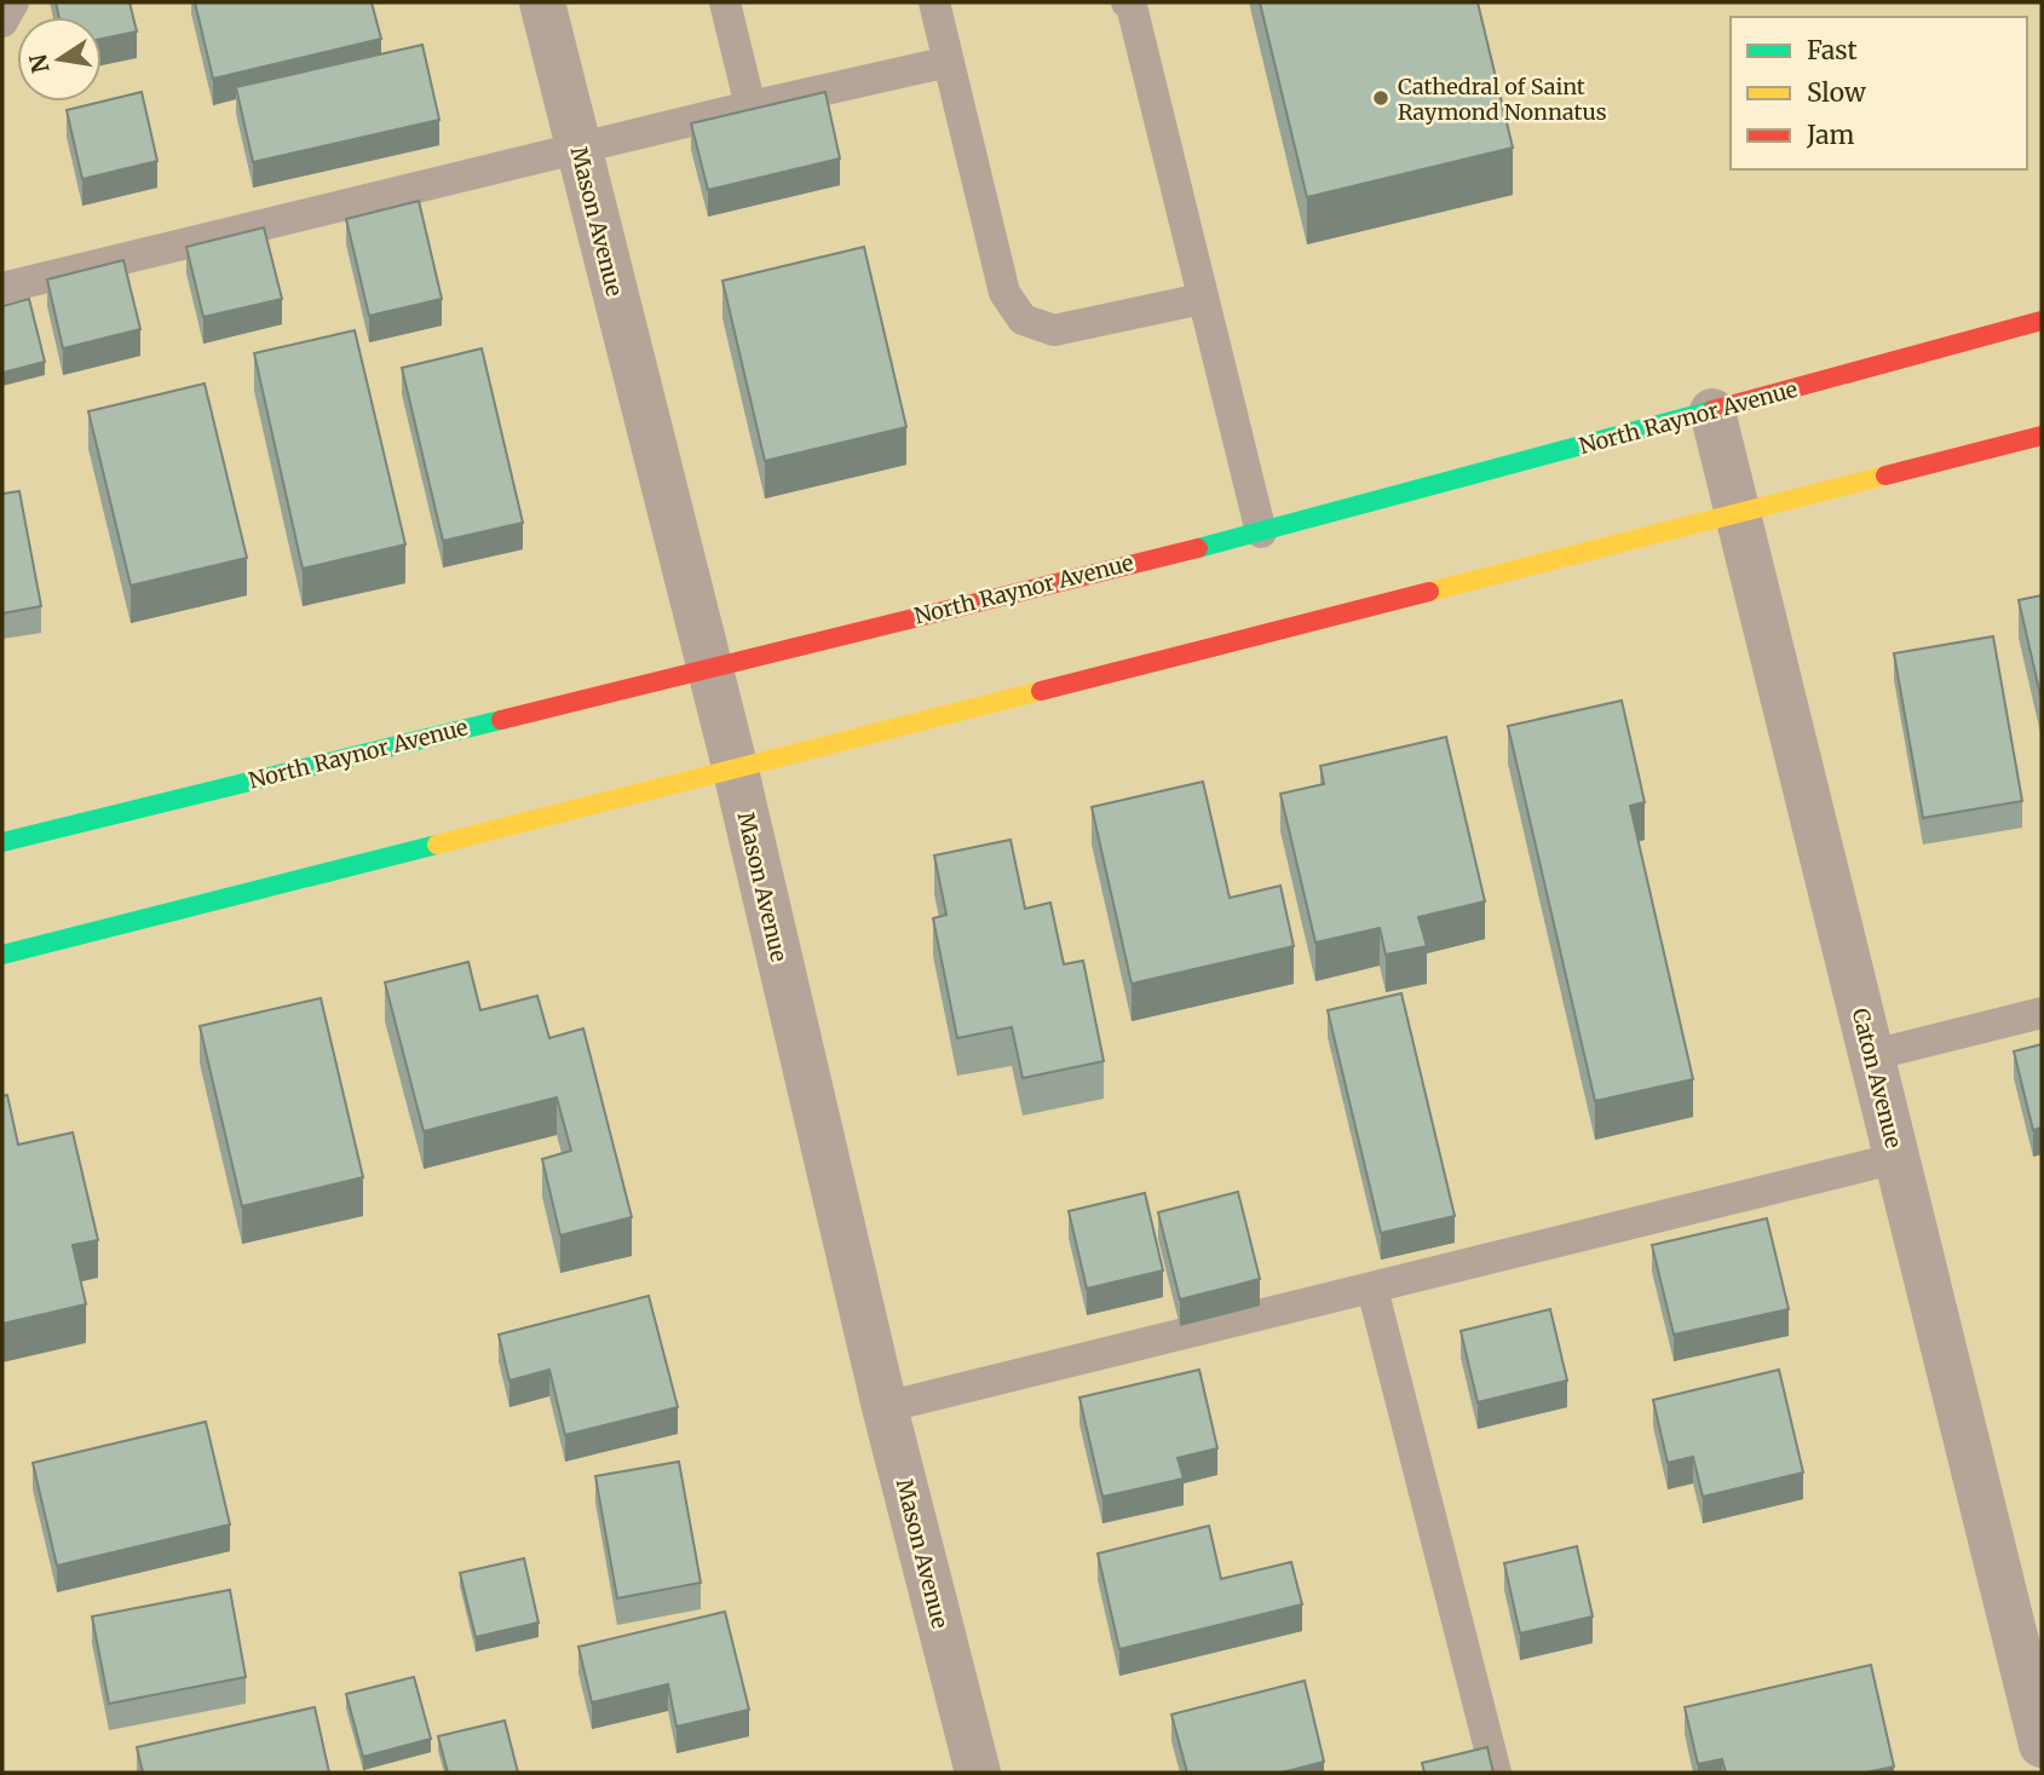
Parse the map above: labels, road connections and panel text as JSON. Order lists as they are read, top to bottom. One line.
{"streets":{"main road":["North Raynor Avenue"],"street":["Mason Avenue","Caton Avenue"]},"crossings":[["Mason Avenue","North Raynor Avenue"],["North Raynor Avenue","Caton Avenue"]],"places":["Cathedral of Saint Raymond Nonnatus"],"legend":["Fast","Slow","Jam"],"north":"left"}
